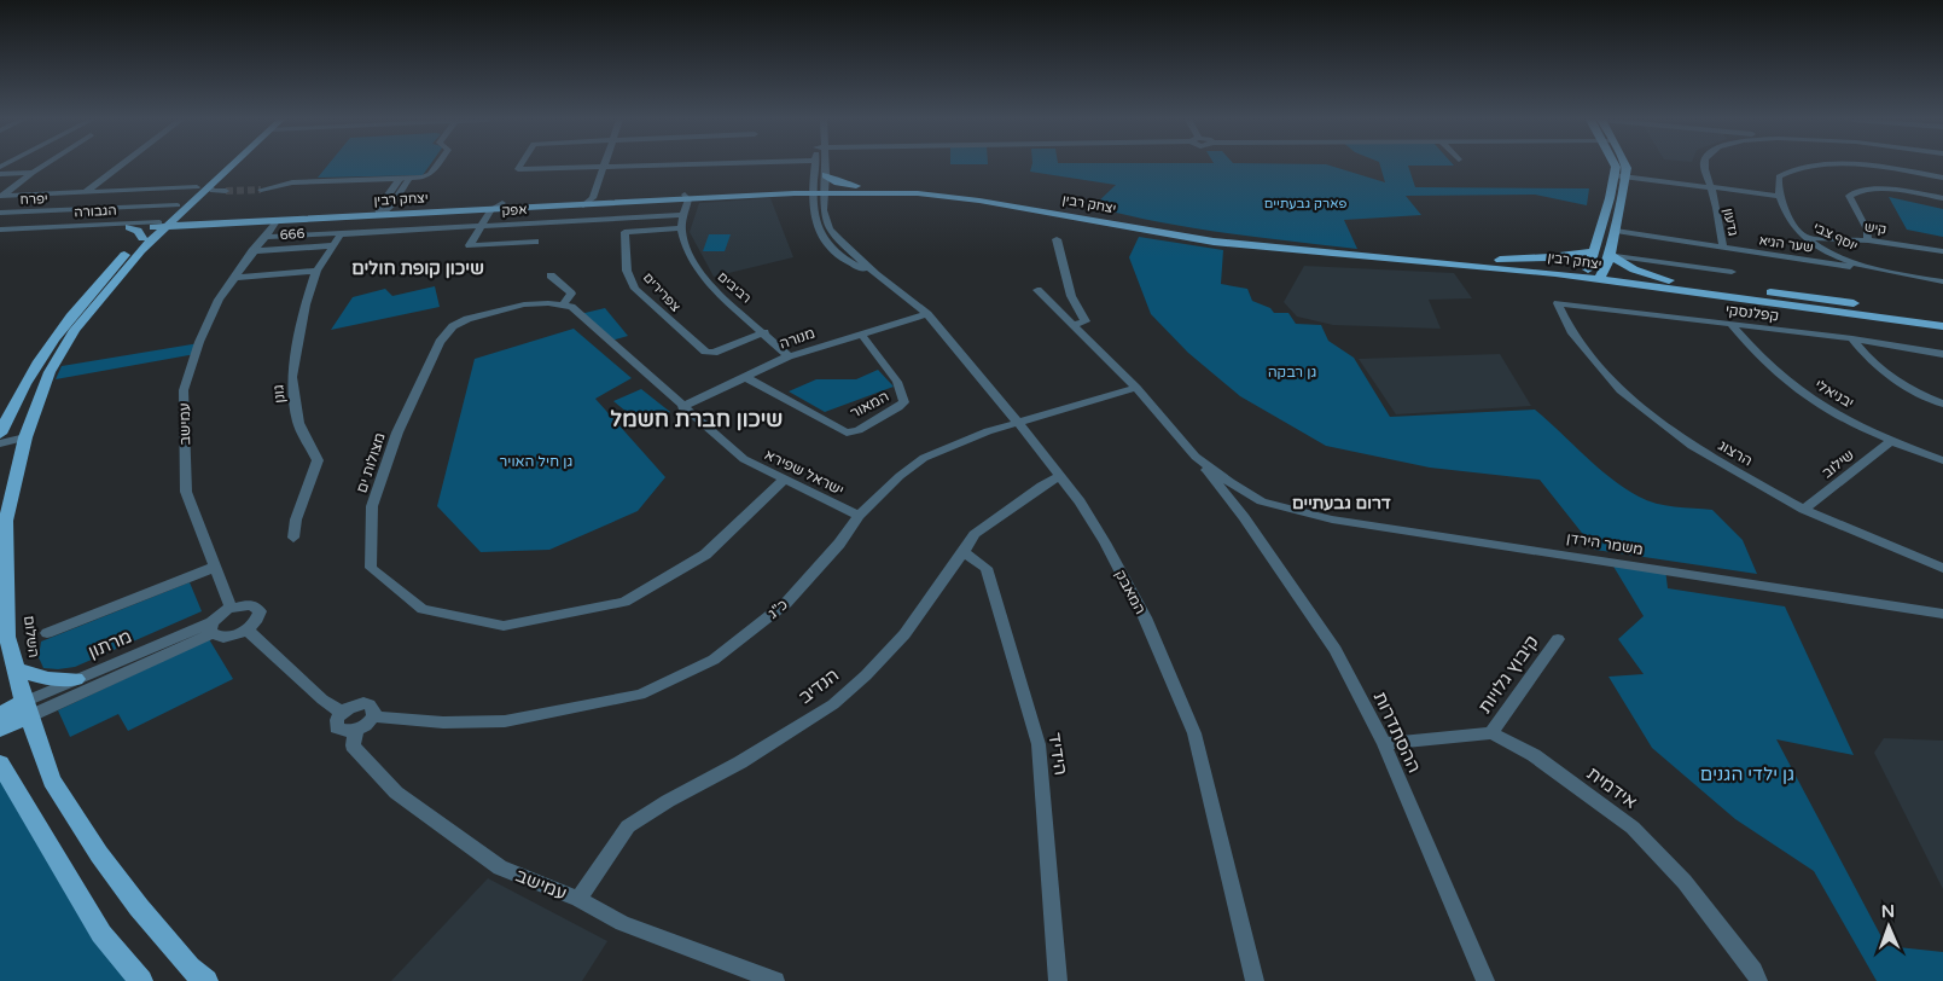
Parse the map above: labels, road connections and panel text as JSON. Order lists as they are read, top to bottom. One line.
{"streets":{"main road":["יצחק רבין","השלום"],"street":["יפרח","אפק","הגבורה","גדעון","קיש","666","יוסף צבי","שער הגיא","רביבים","צפרירים","קפלנסקי","מנורה","גונן","יבניאלי","המאור","עמישב","הרצוג","מצולות ים","שילוב","ישראל שפירא","משמר הירדן","המאבק","כ\"ג","מרתון","קיבוץ גלויות","הנדיב","ההסתדרות","הידיד","אידמית"]},"crossings":[["יפרח","השלום"],["יצחק רבין","הגבורה"],["יצחק רבין","עמישב"],["יצחק רבין","המאבק"],["יצחק רבין","השלום"],["אפק","עמישב"],["הגבורה","השלום"],["גדעון","שער הגיא"],["קיש","יוסף צבי"],["666","גונן"],["666","עמישב"],["יוסף צבי","שער הגיא"],["רביבים","צפרירים"],["רביבים","מנורה"],["קפלנסקי","יבניאלי"],["קפלנסקי","הרצוג"],["מנורה","המאור"],["מנורה","ישראל שפירא"],["מנורה","המאבק"],["יבניאלי","שילוב"],["עמישב","הנדיב"],["הרצוג","שילוב"],["מצולות ים","ישראל שפירא"],["ישראל שפירא","כ\"ג"],["משמר הירדן","ההסתדרות"],["המאבק","כ\"ג"],["המאבק","הנדיב"],["כ\"ג","ההסתדרות"],["השלום","מרתון"],["קיבוץ גלויות","אידמית"],["הנדיב","הידיד"]],"districts":["שיכון קופת חולים","שיכון חברת חשמל","דרום גבעתיים"],"parks":["פארק גבעתיים","גן רבקה","גן חיל האויר","גן ילדי הגנים"],"north":"top"}
